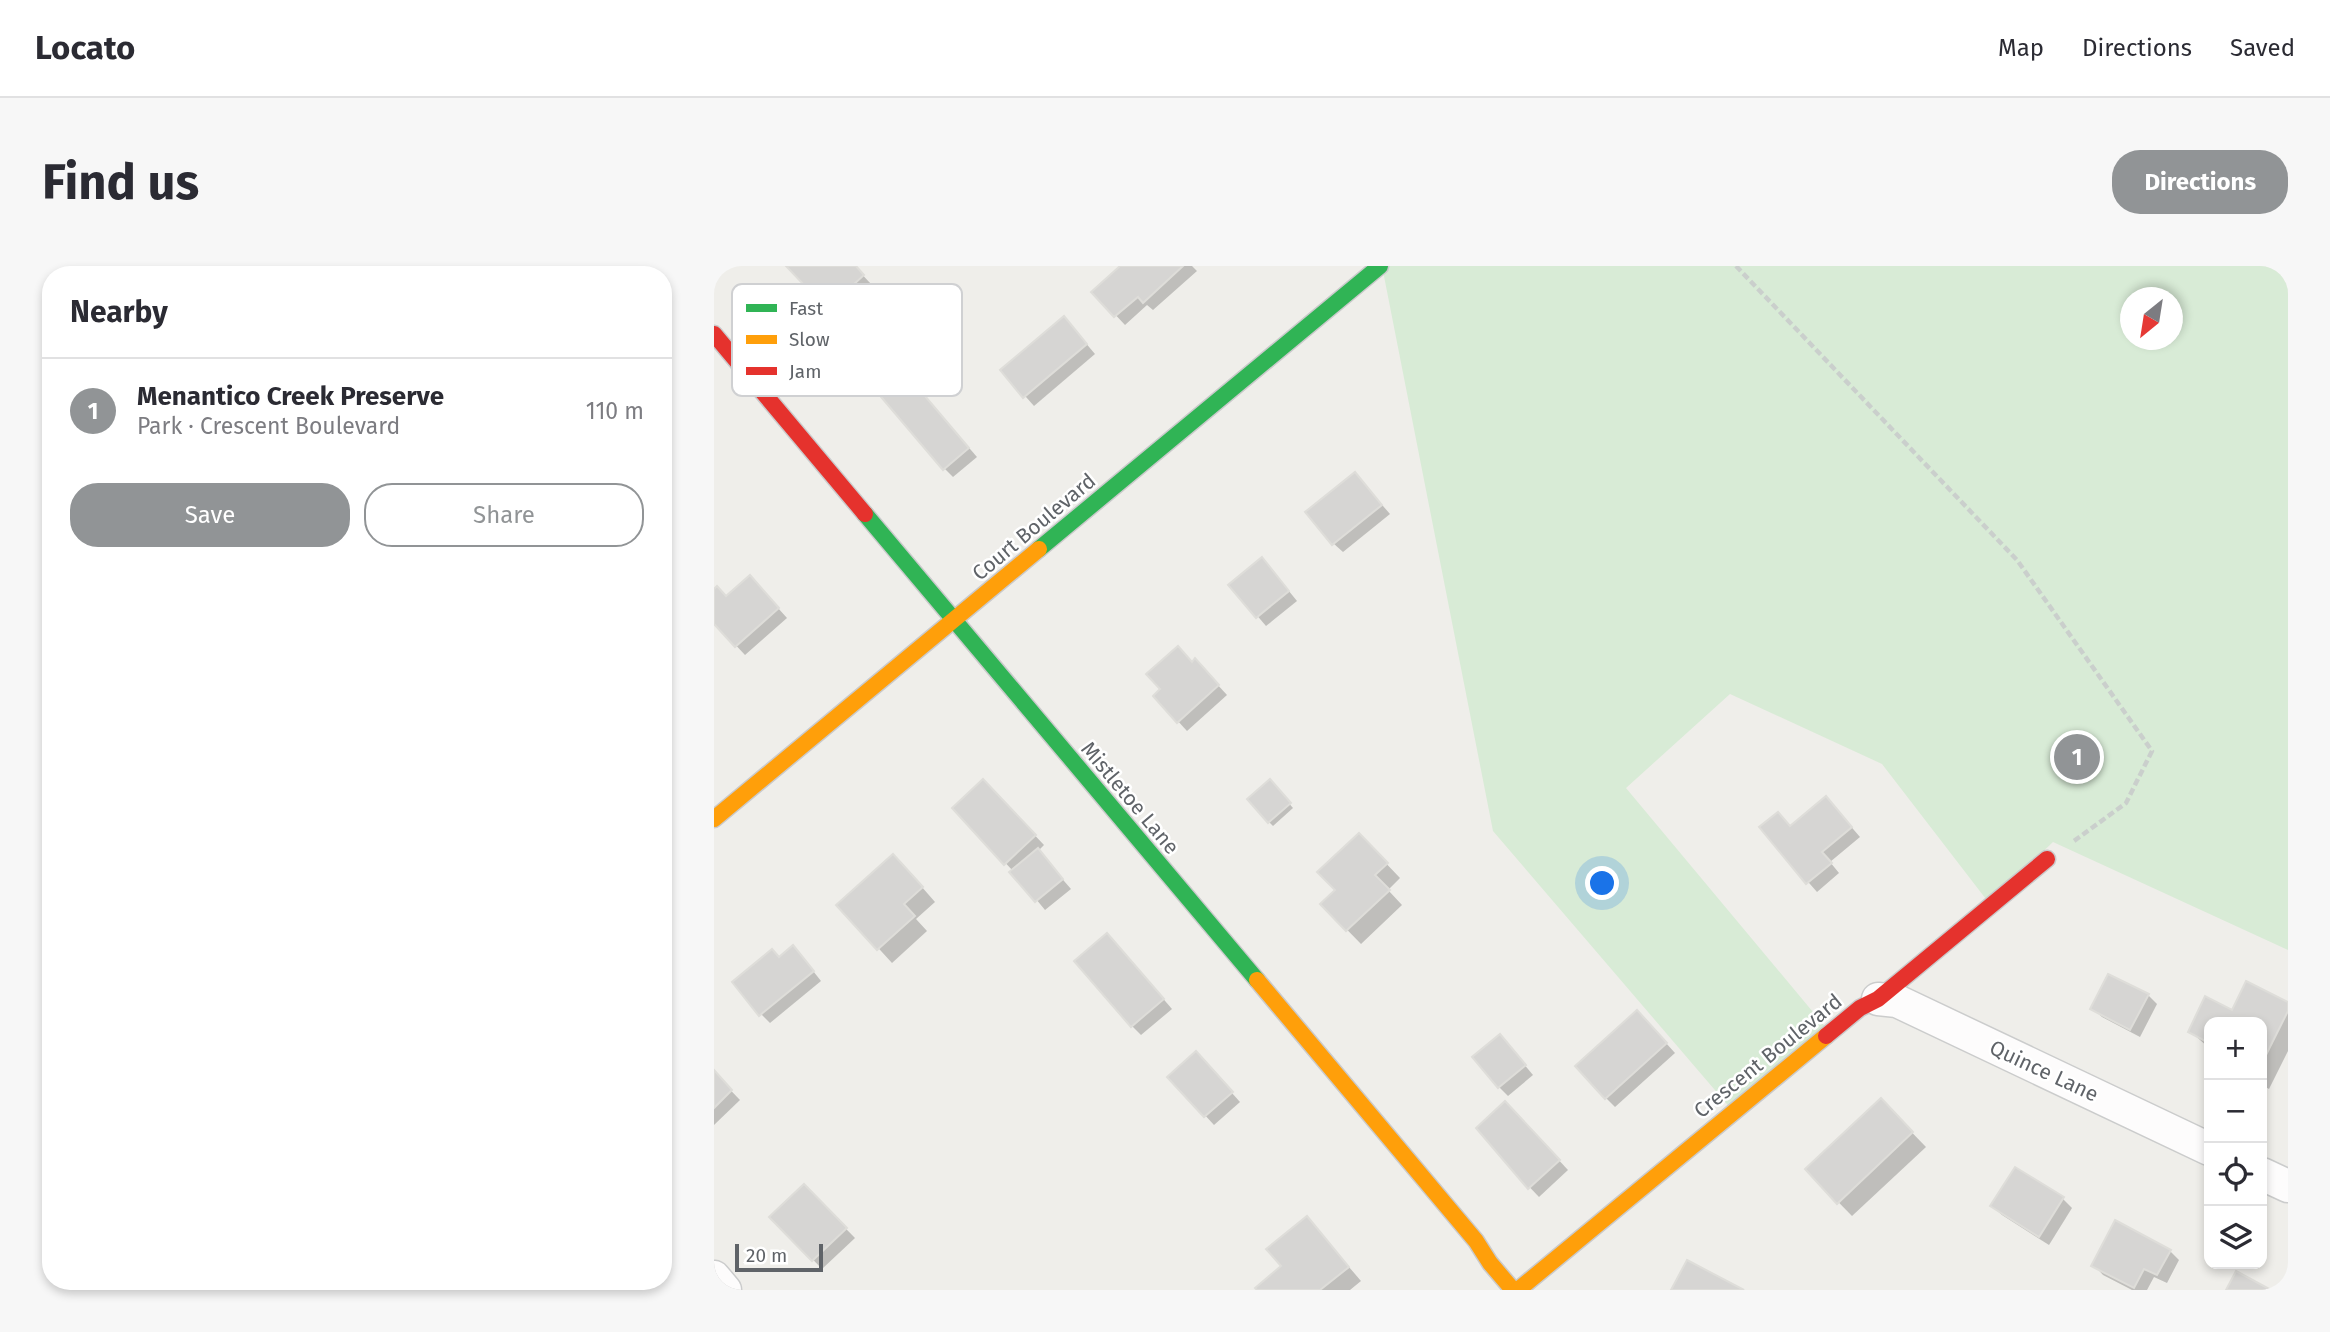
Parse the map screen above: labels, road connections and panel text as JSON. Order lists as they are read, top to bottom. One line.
{"streets":{"street":["Court Boulevard","Mistletoe Lane","Crescent Boulevard","Quince Lane"]},"crossings":[["Court Boulevard","Mistletoe Lane"],["Crescent Boulevard","Quince Lane"]],"legend":["Fast","Slow","Jam"],"scale_bar":"20 m","north":"bottom left","page":{"header":"Locato","nav":["Map","Directions","Saved"],"buttons":["Directions",["Save","Share"]],"title":"Find us","heading":"Nearby","list":[{"mark":"1","name":"Menantico Creek Preserve","note":"Park · Crescent Boulevard","value":"110 m"}],"pins":"1","map_buttons":["+","−"],"scale":"20 m"}}
